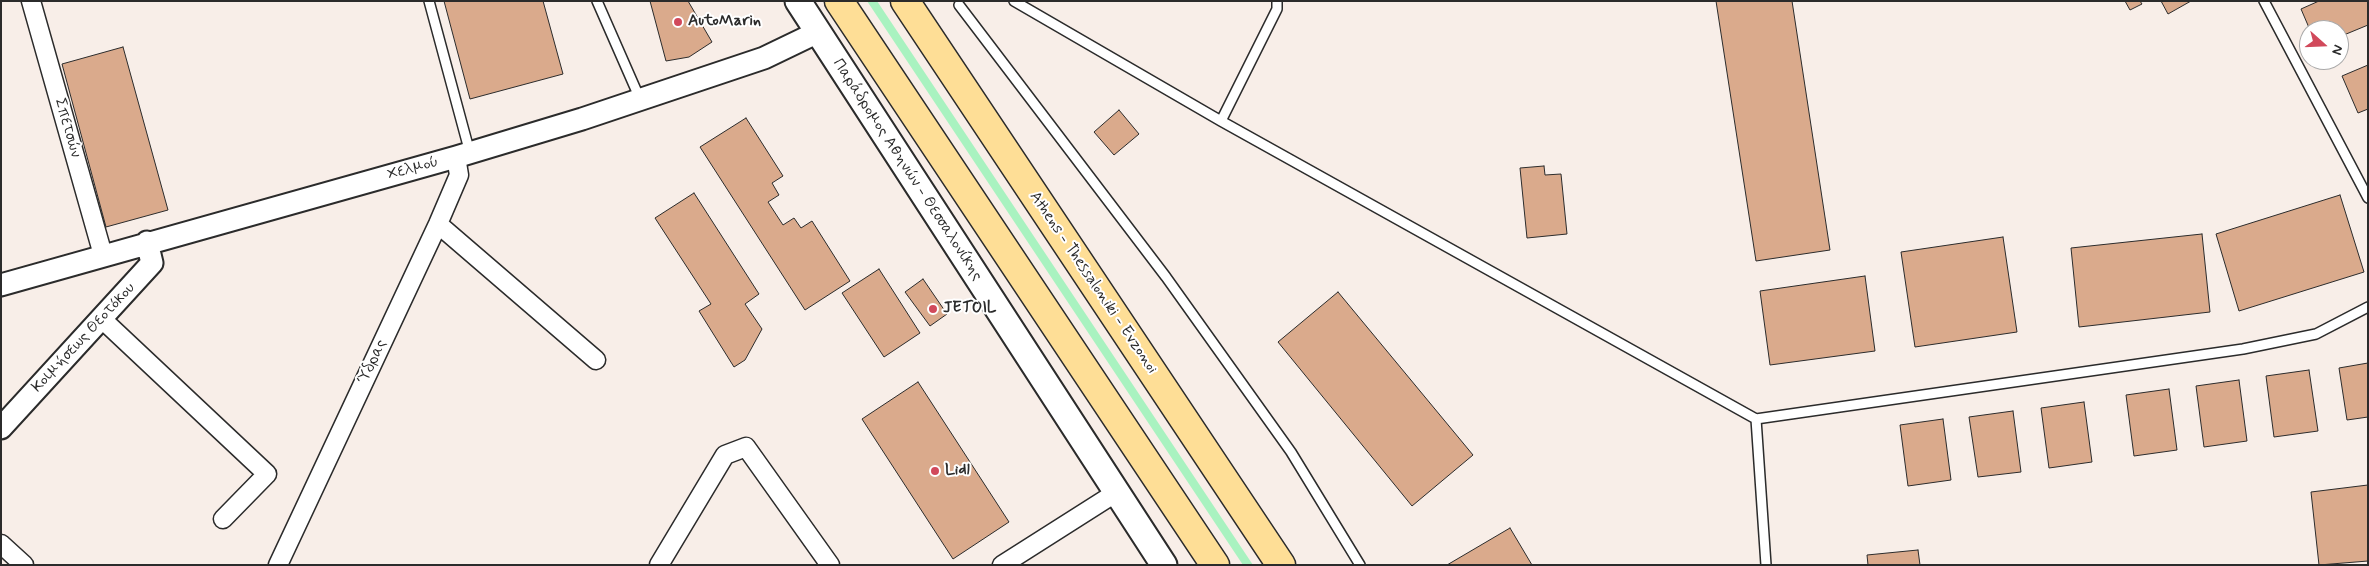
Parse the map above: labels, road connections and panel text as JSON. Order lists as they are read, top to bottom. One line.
{"streets":{"highway":["Athens - Thessaloniki - Evzonoi"],"main road":["Παράδρομος Αθηνών - Θεσσαλονίκης"],"street":["Σπετσών","Χελμού","Κοιμήσεως Θεοτόκου","Ύδρας"]},"crossings":[["Σπετσών","Χελμού"],["Χελμού","Παράδρομος Αθηνών - Θεσσαλονίκης"],["Χελμού","Κοιμήσεως Θεοτόκου"],["Χελμού","Ύδρας"]],"places":["AutoMarin","JETOIL","Lidl"],"north":"right"}
